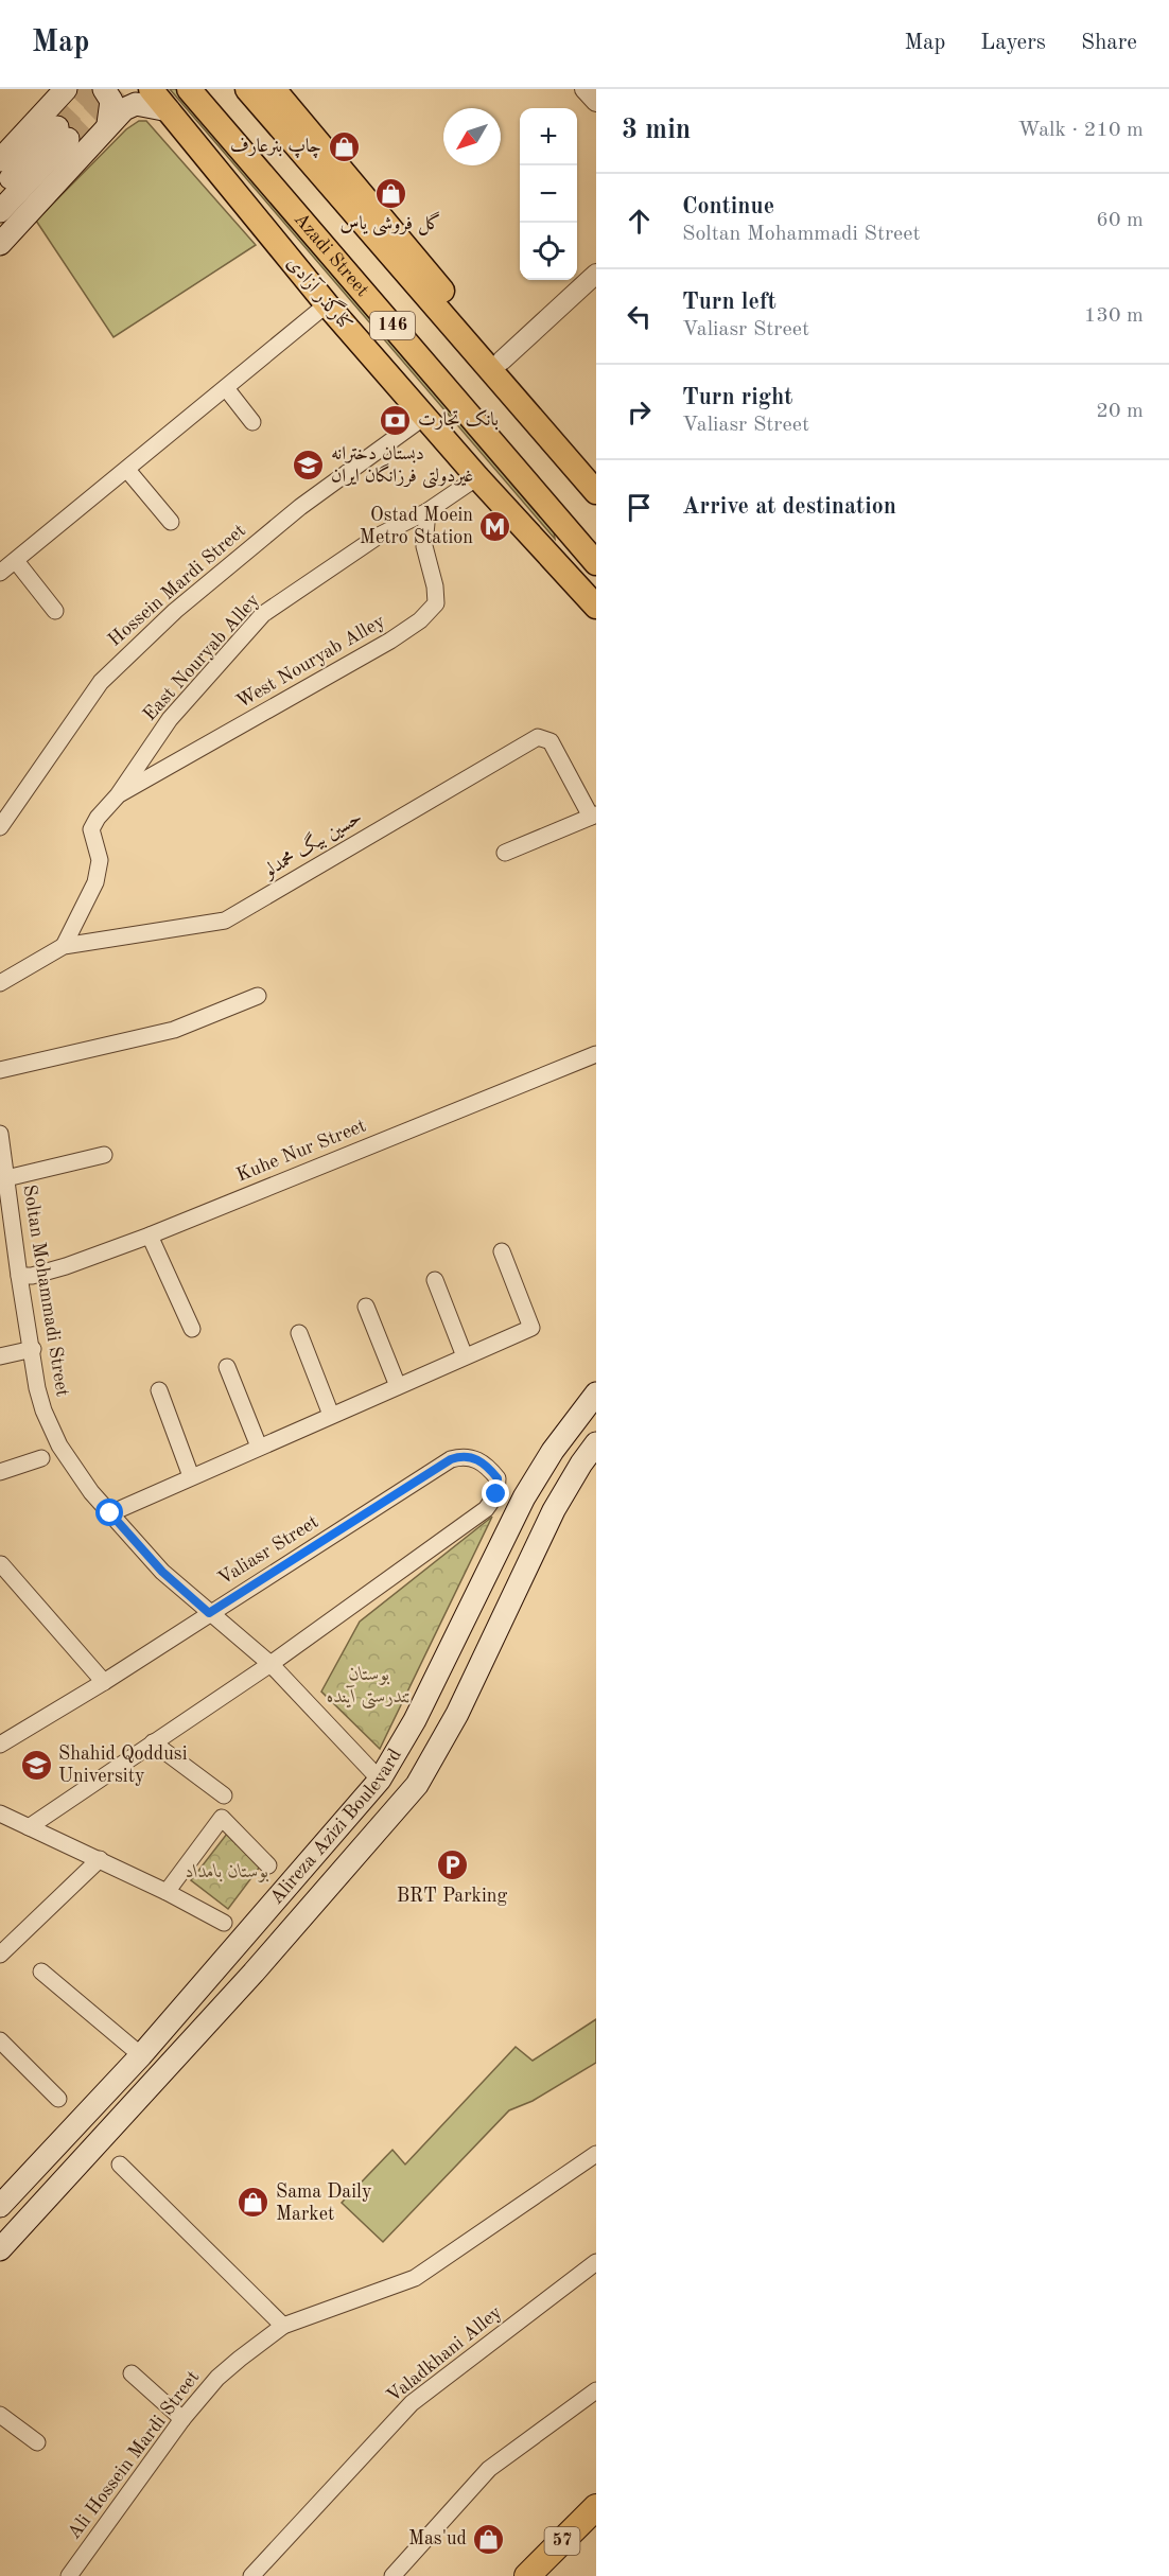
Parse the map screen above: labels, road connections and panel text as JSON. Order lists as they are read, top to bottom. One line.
{"streets":{"highway":["57"],"main road":["Azadi Street","کنارگذر آزادی","146","Alireza Azizi Boulevard"],"street":["Hossein Mardi Street","East Nouryab Alley","West Nouryab Alley","حسین بیگ محمدلو","Kuhe Nur Street","Soltan Mohammadi Street","Valiasr Street","Valadkhani Alley","Ali Hossein Mardi Street"]},"crossings":[["کنارگذر آزادی","Hossein Mardi Street"],["کنارگذر آزادی","East Nouryab Alley"],["East Nouryab Alley","West Nouryab Alley"],["East Nouryab Alley","حسین بیگ محمدلو"],["Kuhe Nur Street","Soltan Mohammadi Street"],["Soltan Mohammadi Street","Valiasr Street"],["Soltan Mohammadi Street","Alireza Azizi Boulevard"]],"parks":["بوستان تندرستی آینده","بوستان بامداد"],"places":{"shop":["چاپ بنرعارف","گل فروشی یاس","Sama Daily Market","Mas'ud"],"bank":["بانک تجارت"],"school or university":["دبستان دخترانه غیردولتی فرزانگان ايران","Shahid Qoddusi University"],"metro station":["Ostad Moein Metro Station"],"parking":["BRT Parking"]},"north":"bottom left","page":{"header":"Map","nav":["Map","Layers","Share"],"heading":["3 min","Walk · 210 m"],"map_buttons":["+","−"],"list":[["Continue","Soltan Mohammadi Street","60 m"],["Turn left","Valiasr Street","130 m"],["Turn right","Valiasr Street","20 m"],"Arrive at destination"]}}
